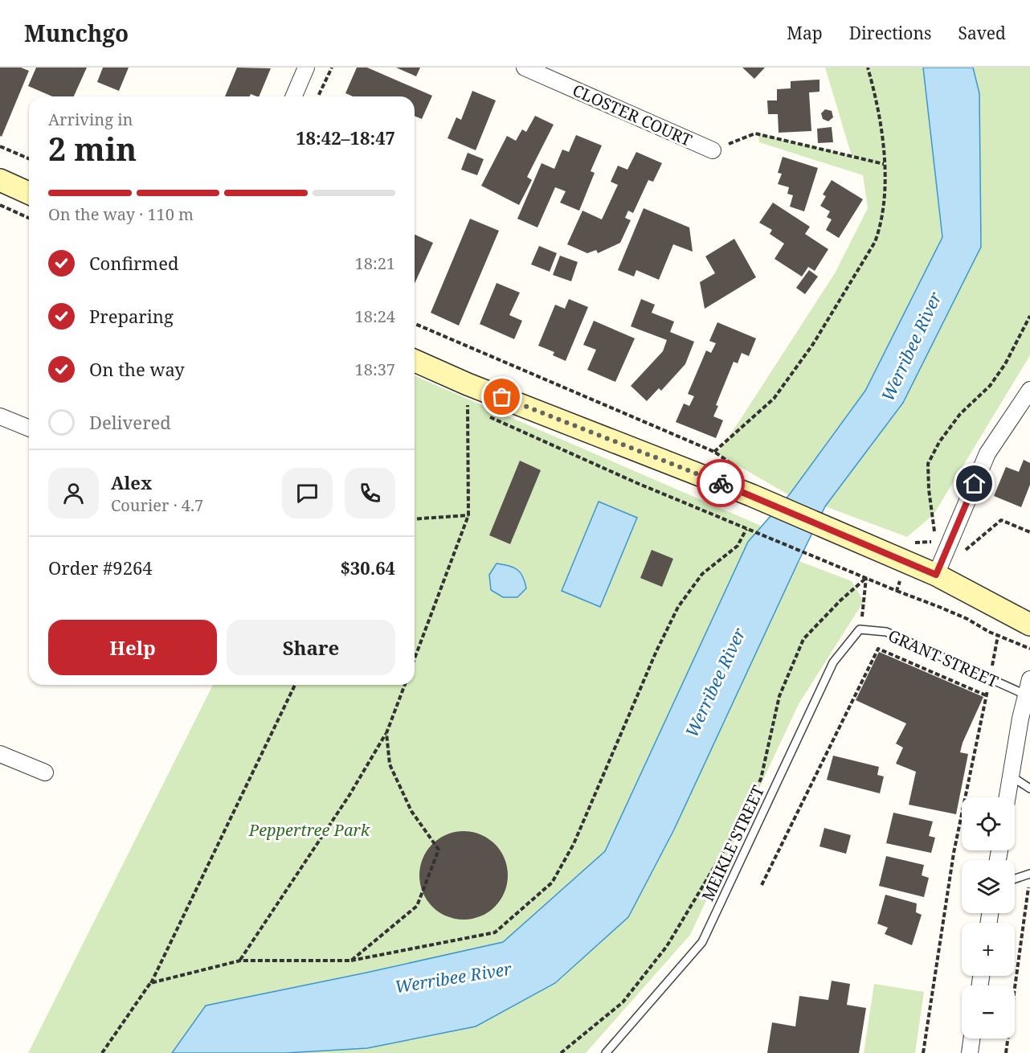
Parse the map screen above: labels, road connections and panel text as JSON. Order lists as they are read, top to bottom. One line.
{"streets":{"street":["CLOSTER COURT"],"lane":["GRANT STREET","MEIKLE STREET"]},"crossings":[["GRANT STREET","MEIKLE STREET"]],"water":["Werribee River"],"parks":["Peppertree Park"],"page":{"header":"Munchgo","nav":["Map","Directions","Saved"],"heading":["2 min","Arriving in","18:42–18:47"],"panel":["Alex","Courier · 4.7","Order #9264","$30.64"],"bar":"On the way · 110 m","list":[["Confirmed","18:21"],["Preparing","18:24"],["On the way","18:37"],"Delivered"],"buttons":["Help","Share"],"map_buttons":["+","−"]}}
